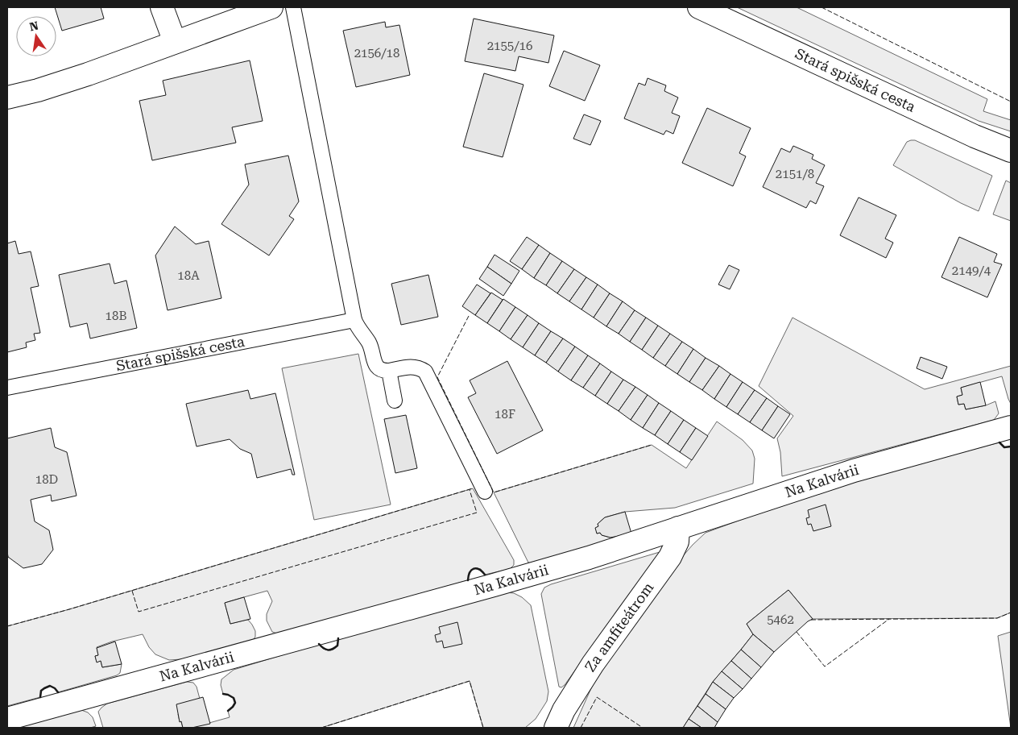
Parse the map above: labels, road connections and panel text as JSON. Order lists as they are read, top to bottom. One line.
{"streets":{"street":["Stará spišská cesta","Na Kalvárii","Za amfiteátrom"]},"crossings":[["Na Kalvárii","Za amfiteátrom"]],"house_numbers":["2155/16","2156/18","2151/8","2149/4","18A","18B","18F","18D","5462"],"north":"top"}
